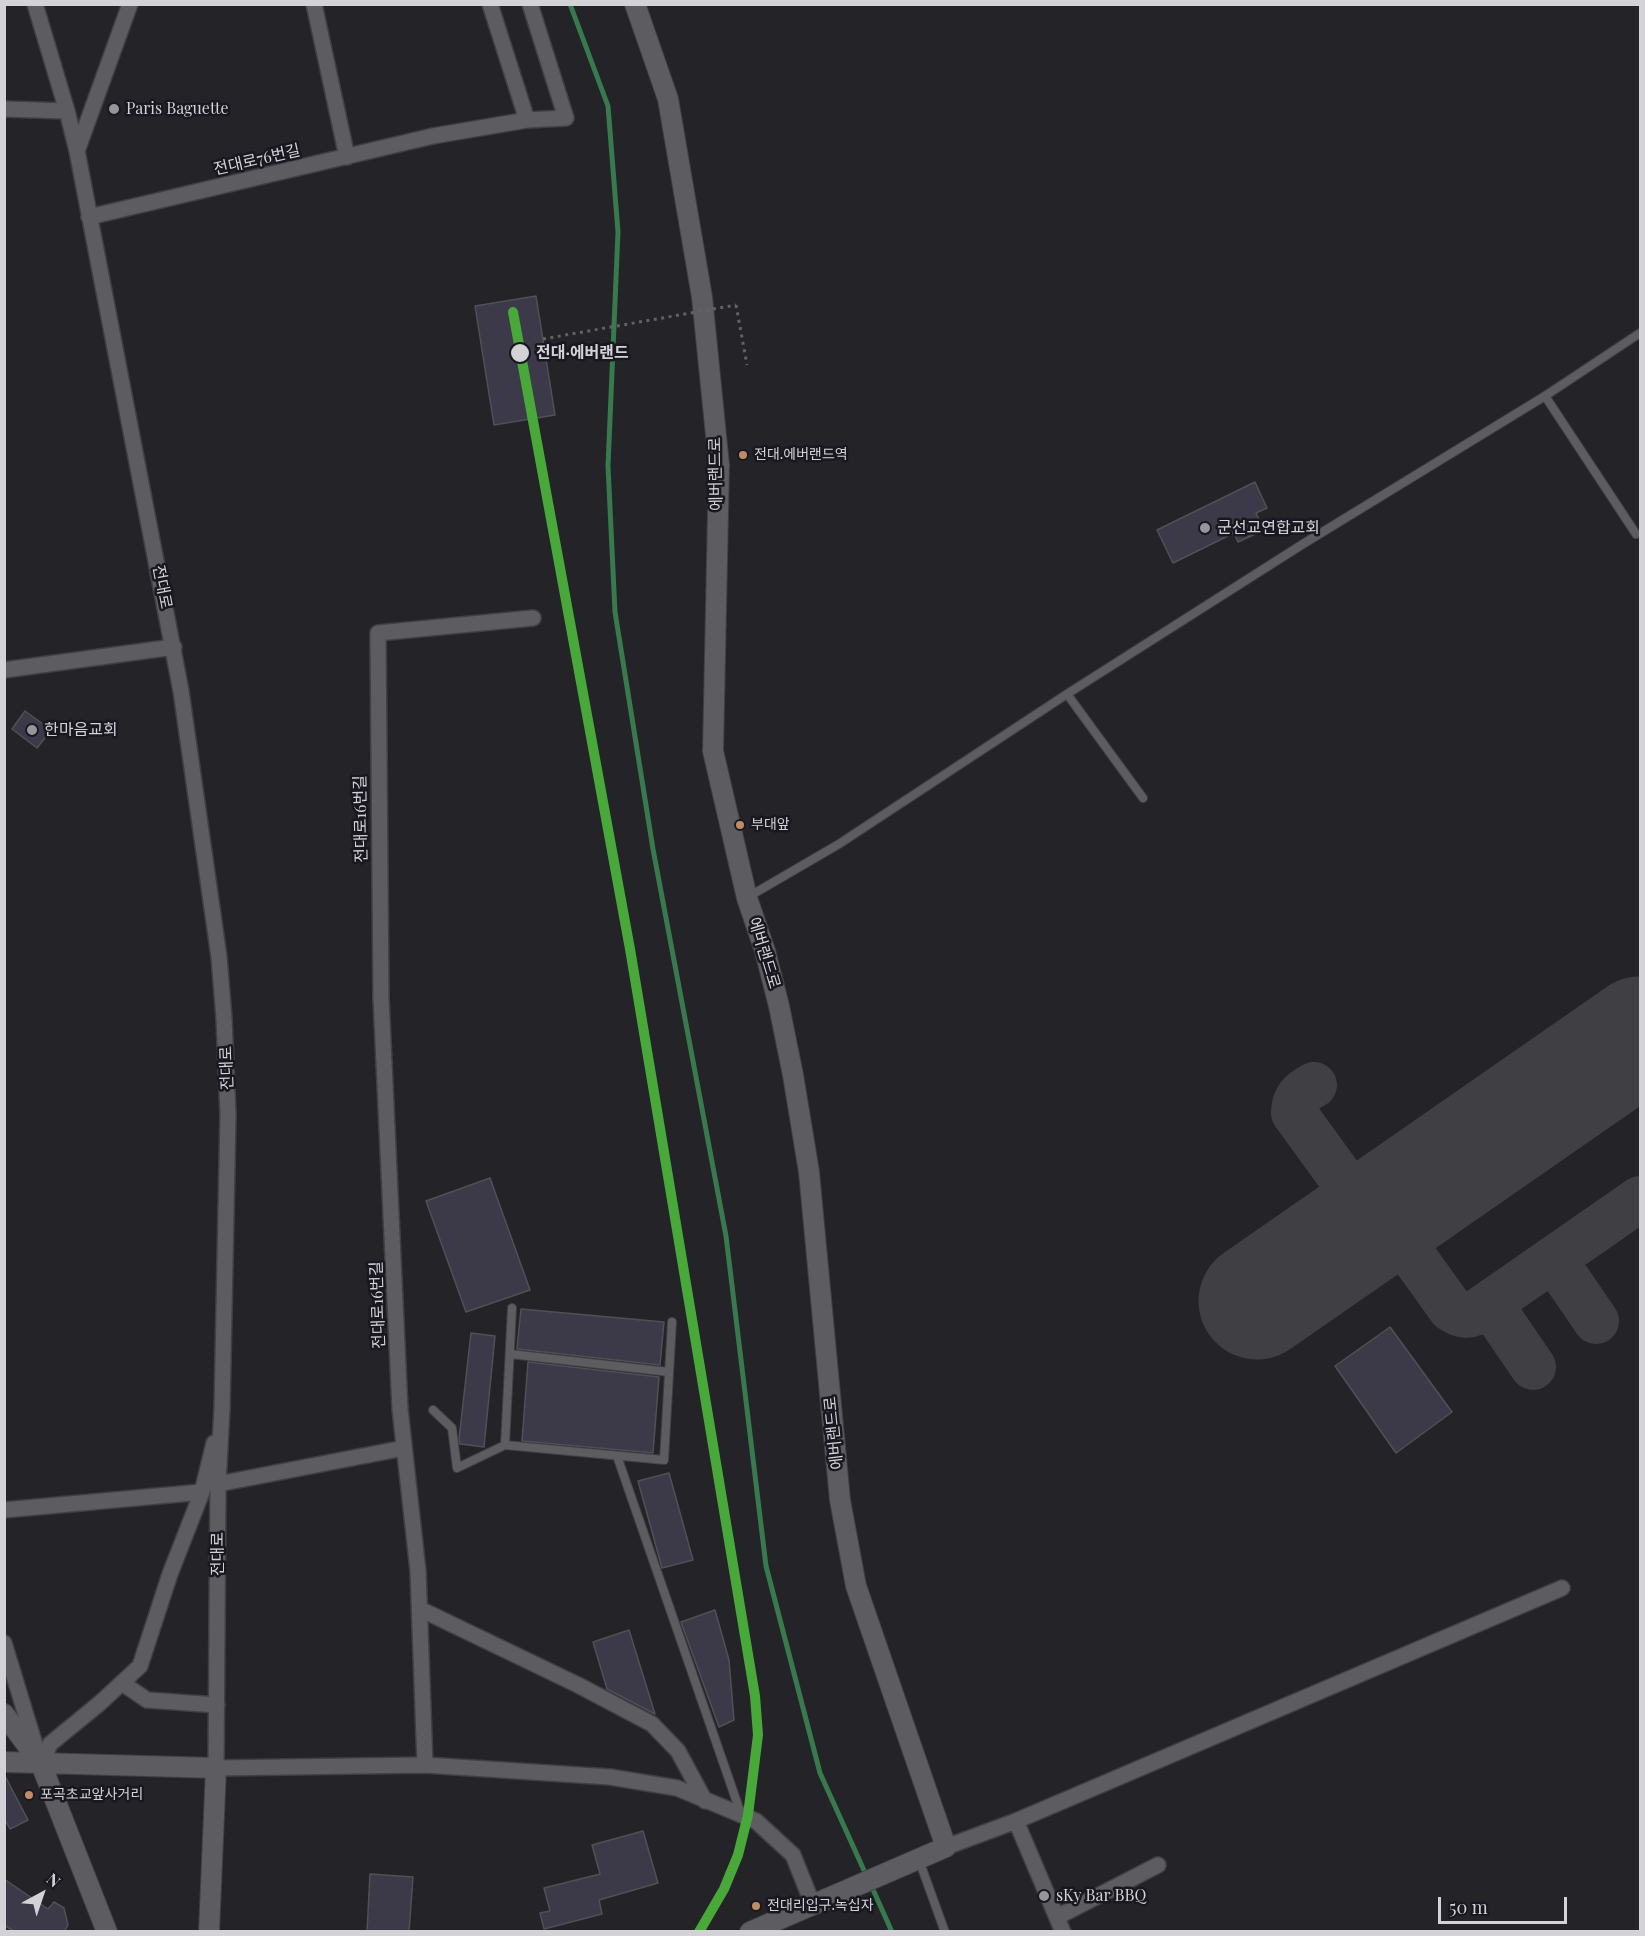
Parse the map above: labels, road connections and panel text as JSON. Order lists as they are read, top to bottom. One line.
{"streets":{"street":["전대로76번길","에버랜드로","전대로","전대로16번길"]},"crossings":[["전대로76번길","전대로"]],"places":["Paris Baguette","전대·에버랜드","전대.에버랜드역","군선교연합교회","한마음교회","부대앞","포곡초교앞사거리","sKy Bar BBQ","전대리입구.녹십자"],"scale_bar":"50 m","north":"top right"}
